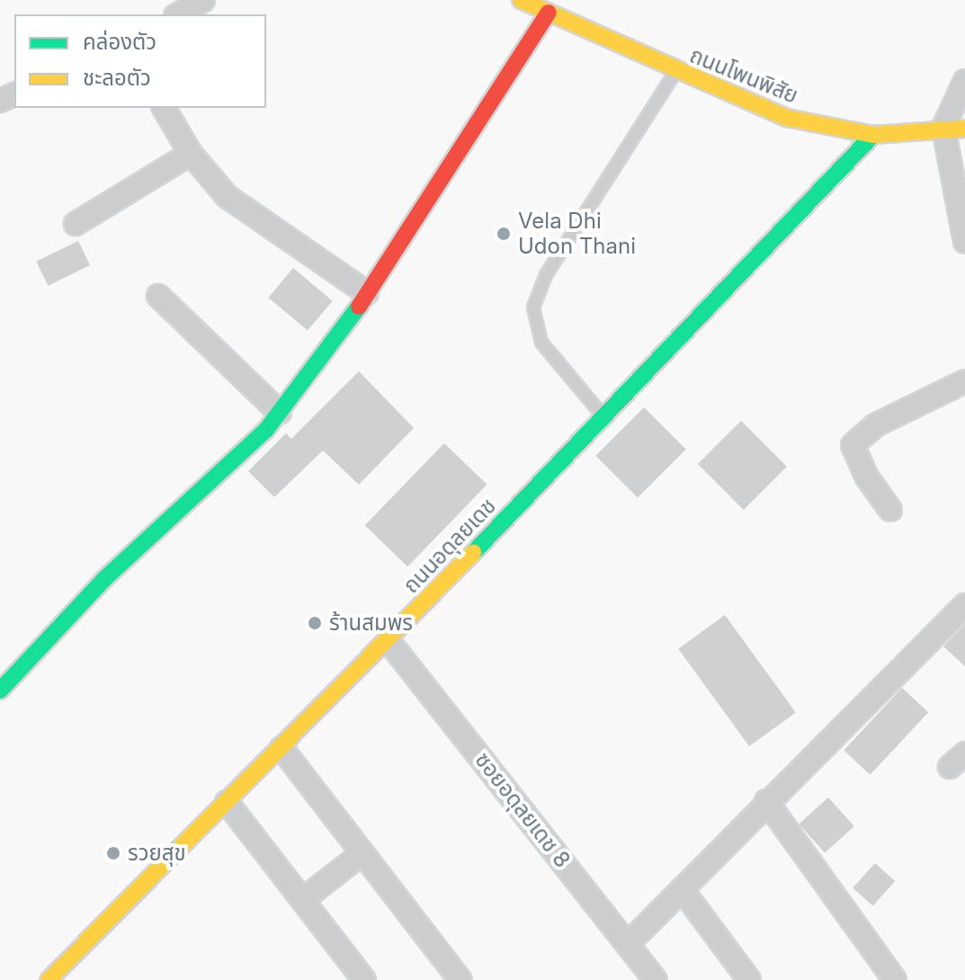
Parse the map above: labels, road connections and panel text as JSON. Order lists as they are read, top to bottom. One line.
{"streets":{"street":["ถนนโพนพิสัย","ถนนอดุลยเดช","ซอยอดุลยเดช 8"]},"crossings":[["ถนนโพนพิสัย","ถนนอดุลยเดช"],["ถนนอดุลยเดช","ซอยอดุลยเดช 8"]],"places":["Vela Dhi Udon Thani","ร้านสมพร","รวยสุข"],"legend":["คล่องตัว","ชะลอตัว"]}
